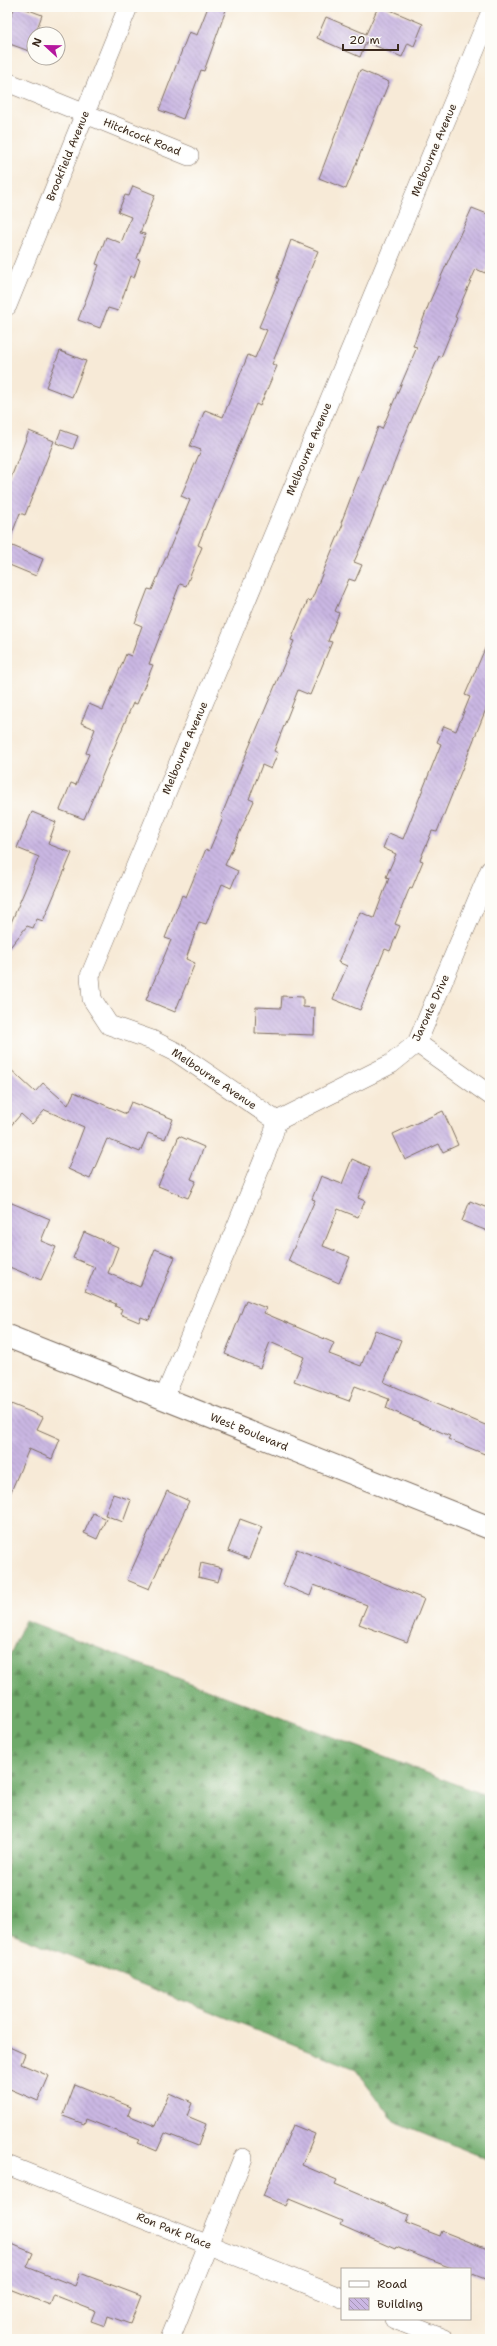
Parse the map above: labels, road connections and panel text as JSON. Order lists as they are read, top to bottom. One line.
{"streets":{"street":["Hitchcock Road","Melbourne Avenue","Brookfield Avenue","Jaronte Drive","West Boulevard","Ron Park Place"]},"crossings":[["Hitchcock Road","Brookfield Avenue"],["Melbourne Avenue","Jaronte Drive"]],"legend":["Road","Building"],"scale_bar":"20 m","north":"left"}
